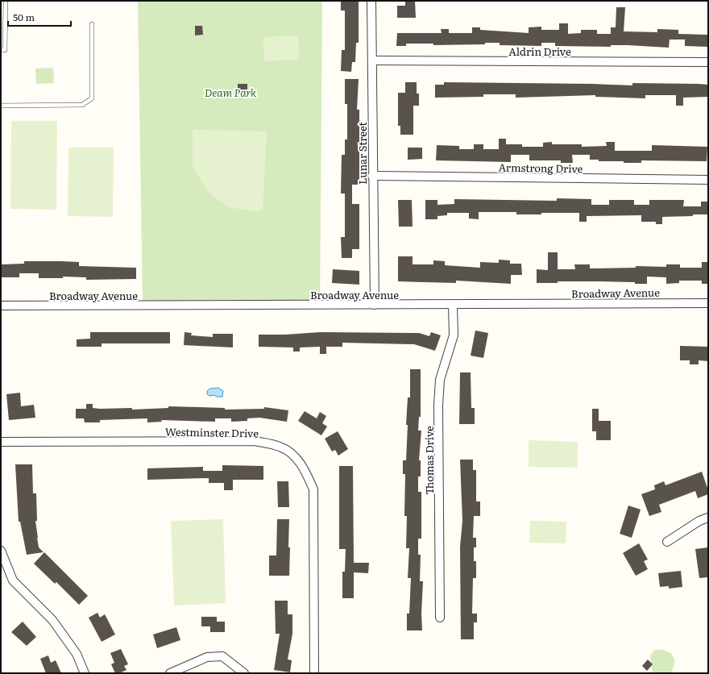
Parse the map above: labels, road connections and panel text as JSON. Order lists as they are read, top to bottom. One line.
{"streets":{"street":["Aldrin Drive","Lunar Street","Armstrong Drive","Broadway Avenue","Westminster Drive","Thomas Drive"]},"crossings":[["Aldrin Drive","Lunar Street"],["Lunar Street","Armstrong Drive"],["Lunar Street","Broadway Avenue"],["Broadway Avenue","Thomas Drive"]],"parks":["Deam Park"],"scale_bar":"50 m"}
